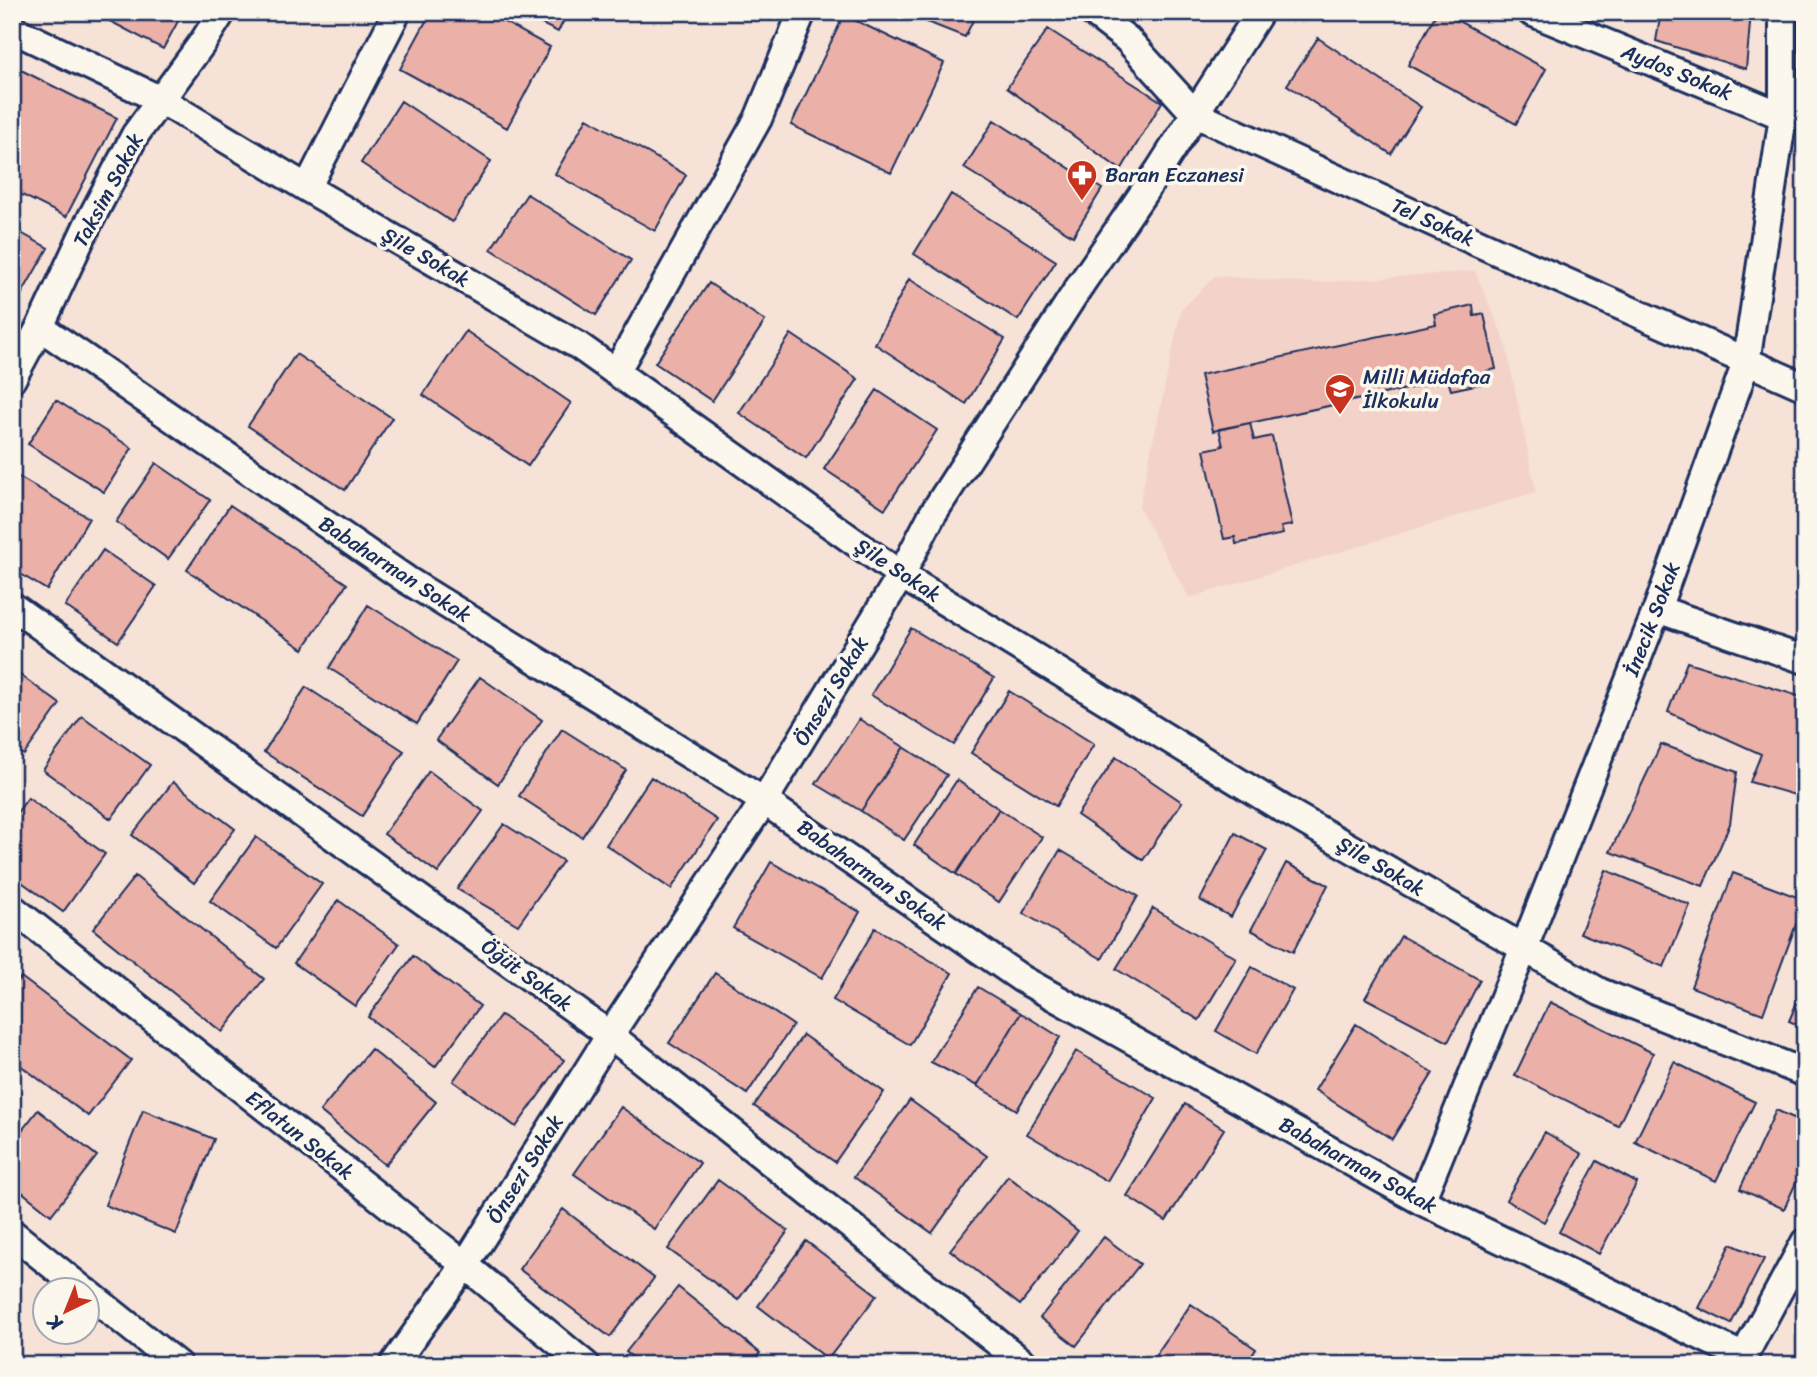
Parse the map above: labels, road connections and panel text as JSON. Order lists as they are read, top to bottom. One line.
{"streets":{"street":["Aydos Sokak","Taksim Sokak","Tel Sokak","Şile Sokak","Babaharman Sokak","İnecik Sokak","Önsezi Sokak","Öğüt Sokak","Eflatun Sokak"]},"crossings":[["Aydos Sokak","İnecik Sokak"],["Taksim Sokak","Şile Sokak"],["Taksim Sokak","Babaharman Sokak"],["Tel Sokak","İnecik Sokak"],["Tel Sokak","Önsezi Sokak"],["Şile Sokak","İnecik Sokak"],["Şile Sokak","Önsezi Sokak"],["Babaharman Sokak","İnecik Sokak"],["Babaharman Sokak","Önsezi Sokak"],["Önsezi Sokak","Öğüt Sokak"],["Önsezi Sokak","Eflatun Sokak"]],"places":{"pharmacy":["Baran Eczanesi"],"school or university":["Milli Müdafaa İlkokulu"]},"north":"bottom left"}
